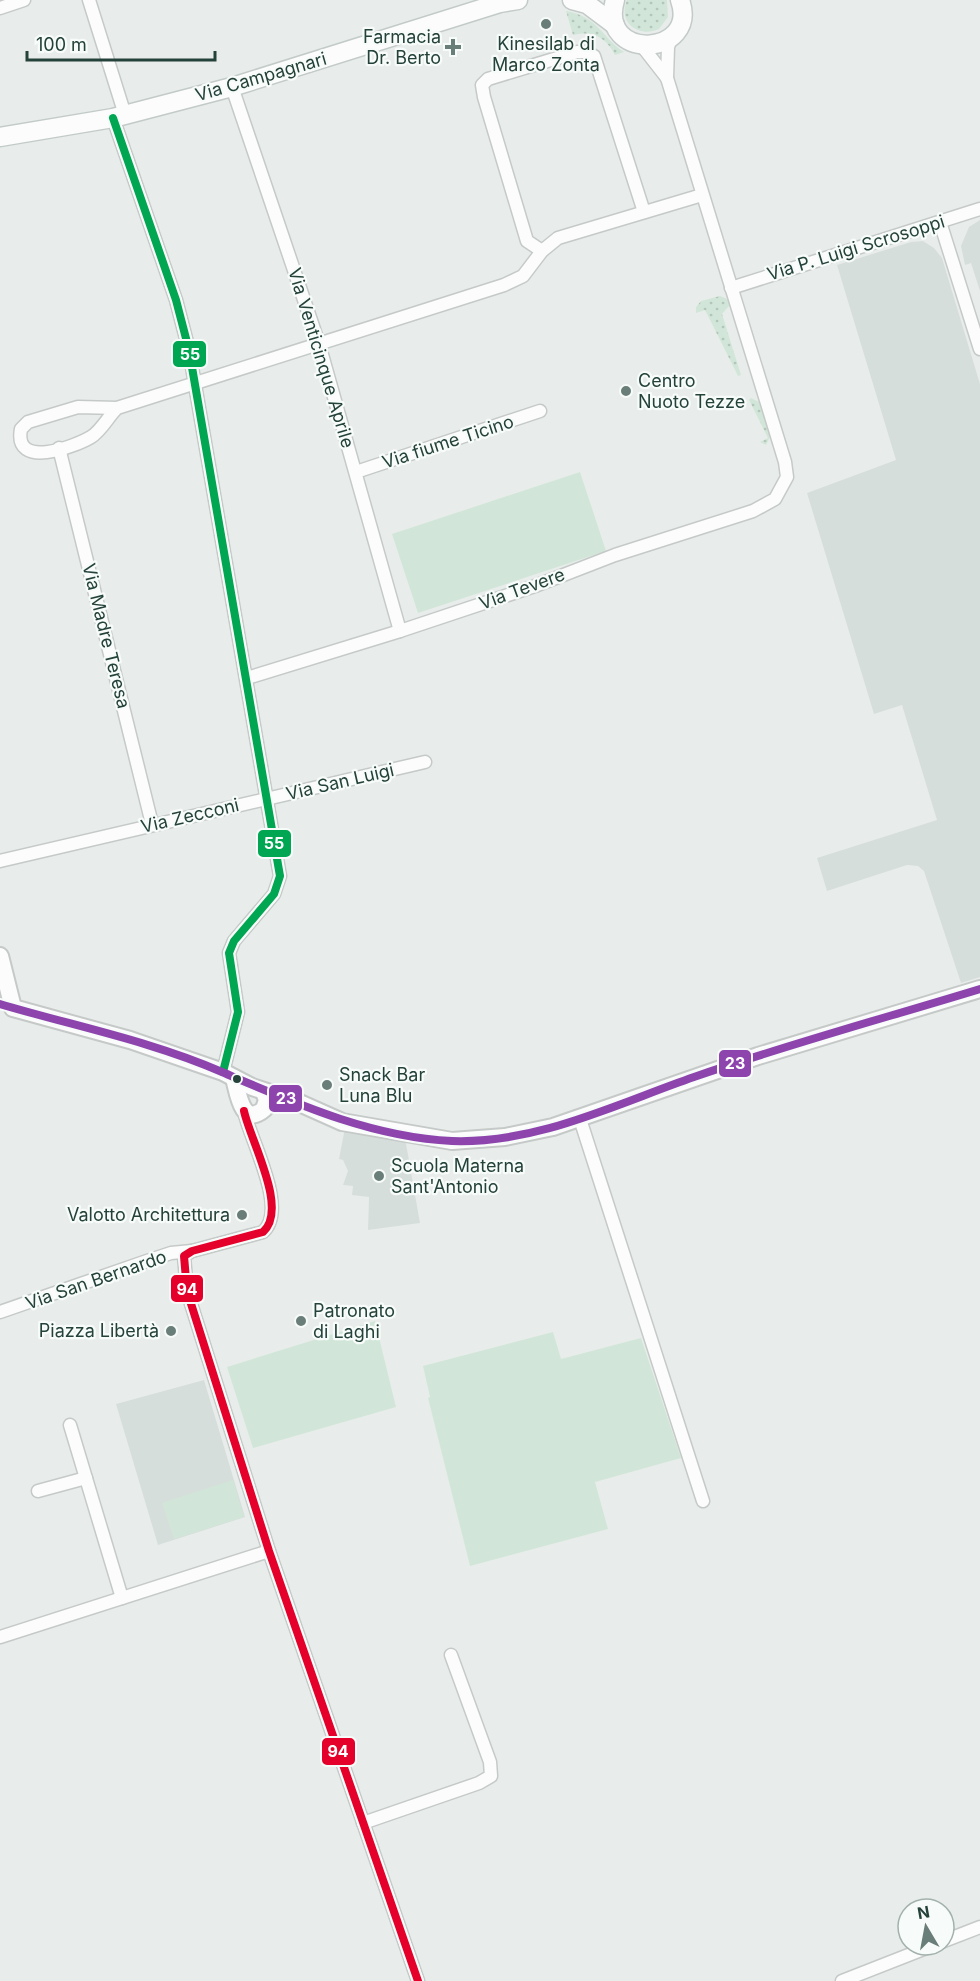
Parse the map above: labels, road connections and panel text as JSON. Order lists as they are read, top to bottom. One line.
{"streets":{"main road":["Via Campagnari"],"street":["Via P. Luigi Scrosoppi","Via Venticinque Aprile","Via fiume Ticino","Via Tevere","Via Madre Teresa","Via San Luigi","Via Zecconi","Via San Bernardo"]},"crossings":[["Via Campagnari","Via Venticinque Aprile"],["Via Campagnari","Via San Luigi"],["Via P. Luigi Scrosoppi","Via Tevere"],["Via Venticinque Aprile","Via fiume Ticino"],["Via Venticinque Aprile","Via Tevere"],["Via Tevere","Via San Luigi"],["Via Madre Teresa","Via Zecconi"],["Via San Luigi","Via Zecconi"]],"places":{"other":["Kinesilab di Marco Zonta","Centro Nuoto Tezze","Snack Bar Luna Blu","Scuola Materna Sant'Antonio","Valotto Architettura","Patronato di Laghi","Piazza Libertà"],"health":["Farmacia Dr. Berto"]},"lines":["transit line 55","transit line 23","transit line 94"],"scale_bar":"100 m","north":"top"}
